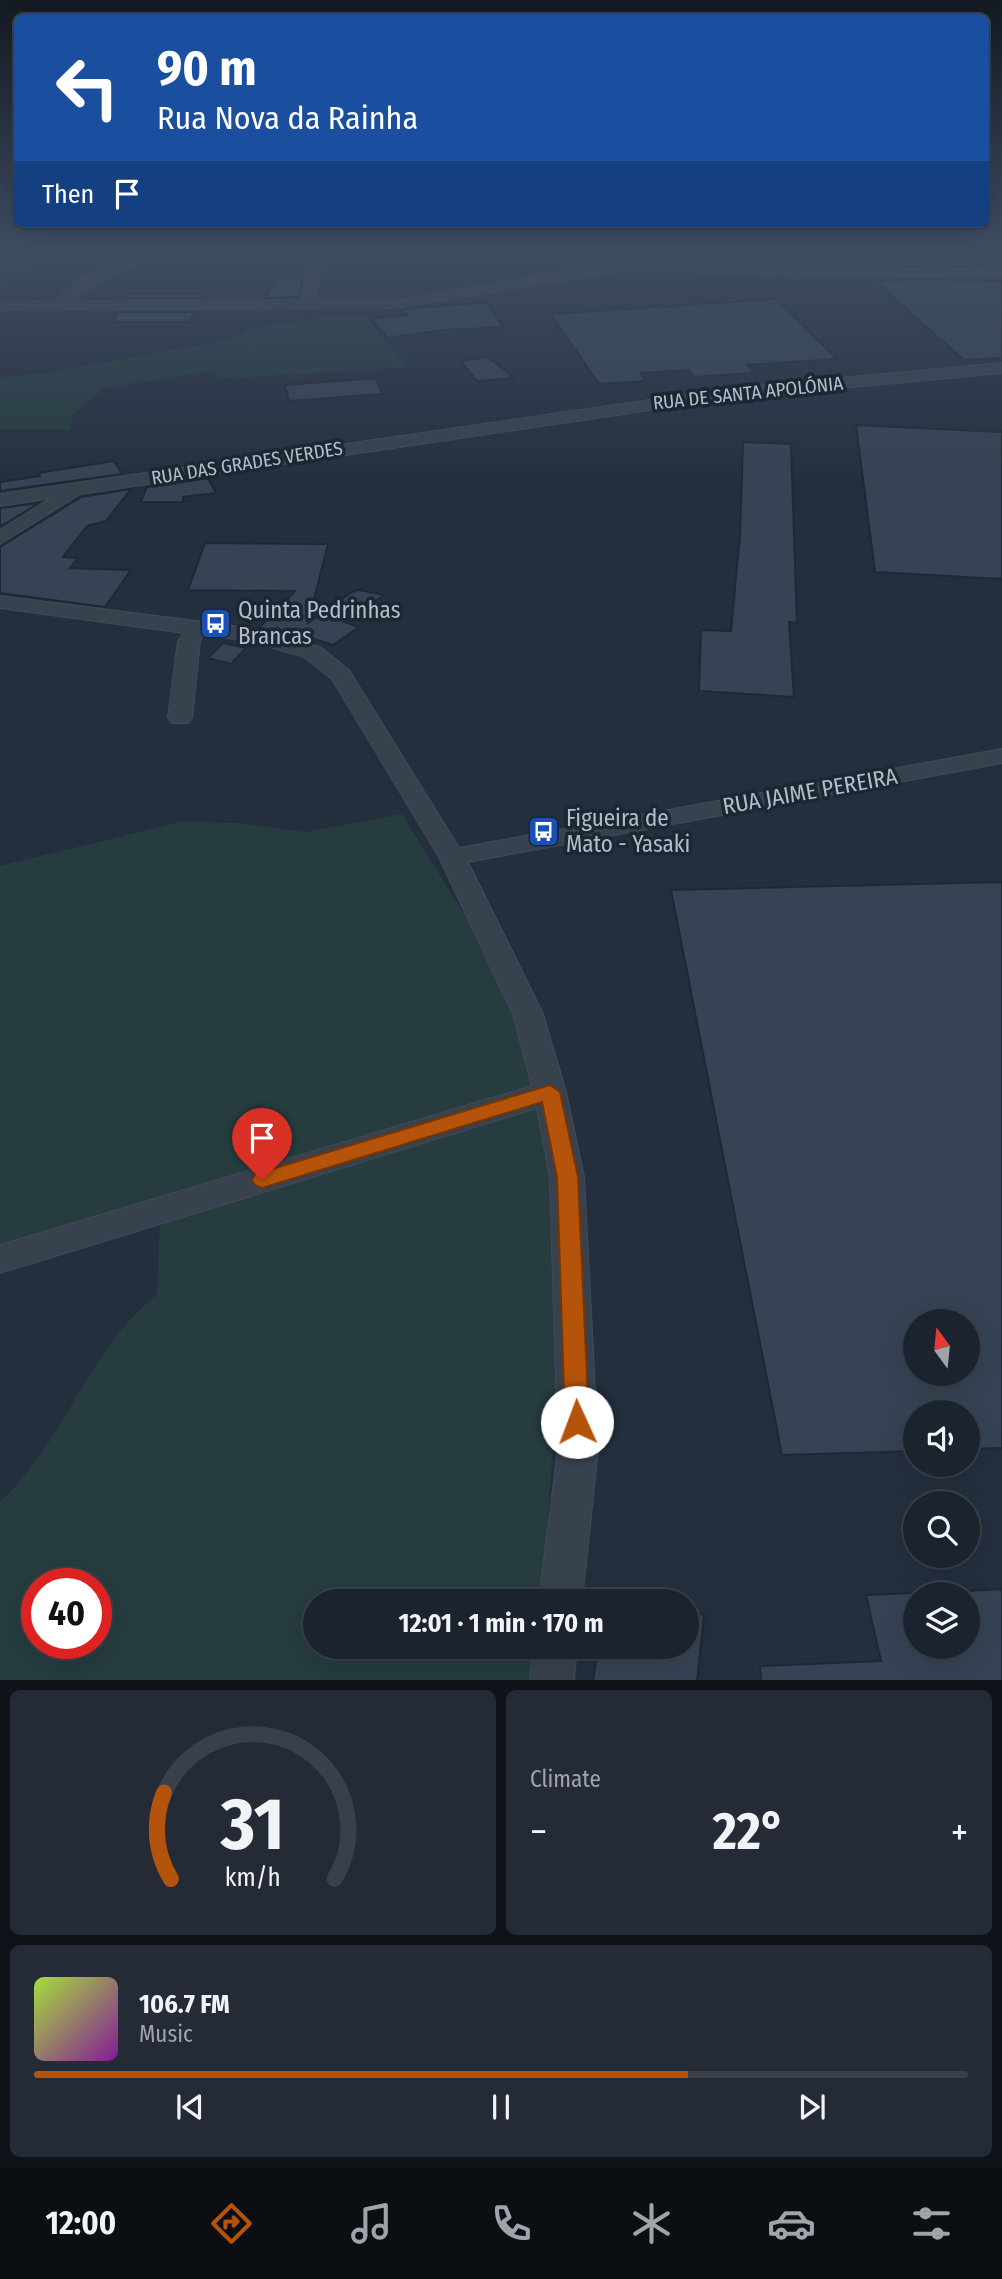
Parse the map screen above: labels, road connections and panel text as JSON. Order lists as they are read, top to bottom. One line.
{"streets":{"street":["RUA DE SANTA APOLÓNIA","RUA DAS GRADES VERDES","RUA JAIME PEREIRA"]},"crossings":[["RUA DE SANTA APOLÓNIA","RUA DAS GRADES VERDES"]],"places":{"bus stop":["Quinta Pedrinhas Brancas","Figueira de Mato - Yasaki"]},"north":"top","page":{"turn":["90 m","Rua Nova da Rainha"],"then":"Then","limit":"40","trip":"12:01 · 1 min · 170 m","tile":"Climate","heat":["−","22°","+"],"song":["106.7 FM","Music"],"tabs":"12:00","gauge":["31","km/h"]}}
